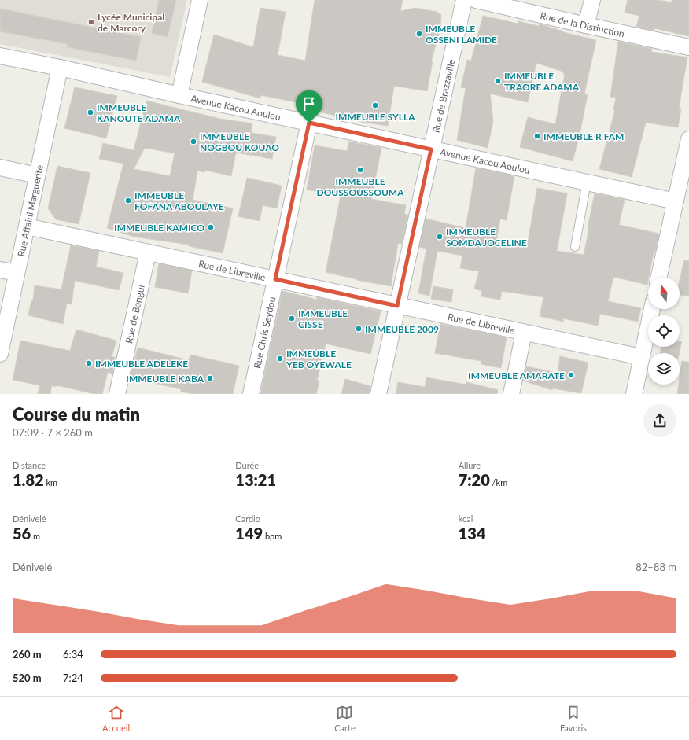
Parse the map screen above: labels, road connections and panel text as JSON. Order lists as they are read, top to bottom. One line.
{"streets":{"street":["Rue de la Distinction","Rue de Brazzaville","Avenue Kacou Aoulou","Rue Affaini Marguerite","Rue de Libreville","Rue de Bangui","Rue Chris Seydou"]},"crossings":[["Rue de Brazzaville","Avenue Kacou Aoulou"],["Rue de Brazzaville","Rue de Libreville"],["Avenue Kacou Aoulou","Rue Affaini Marguerite"],["Avenue Kacou Aoulou","Rue Chris Seydou"],["Rue Affaini Marguerite","Rue de Libreville"],["Rue de Libreville","Rue de Bangui"],["Rue de Libreville","Rue Chris Seydou"]],"places":["Lycée Municipal de Marcory","IMMEUBLE OSSENI LAMIDE","IMMEUBLE TRAORE ADAMA","IMMEUBLE SYLLA","IMMEUBLE KANOUTE ADAMA","IMMEUBLE R FAM","IMMEUBLE NOGBOU KOUAO","IMMEUBLE DOUSSOUSSOUMA","IMMEUBLE FOFANA ABOULAYE","IMMEUBLE KAMICO","IMMEUBLE SOMDA JOCELINE","IMMEUBLE CISSE","IMMEUBLE 2009","IMMEUBLE YEB OYEWALE","IMMEUBLE ADELEKE","IMMEUBLE AMARATE","IMMEUBLE KABA"],"north":"top","page":{"heading":["Course du matin","07:09 · 7 × 260 m"],"stats":[["Distance","1.82 km"],["Durée","13:21"],["Allure","7:20 /km"],["Dénivelé","56 m"],["Cardio","149 bpm"],["kcal","134"]],"chart":["Dénivelé","82–88 m"],"list":[{"name":"260 m","note":"6:34"},{"name":"520 m","note":"7:24"}],"tabs":["Accueil","Carte","Favoris"]}}
